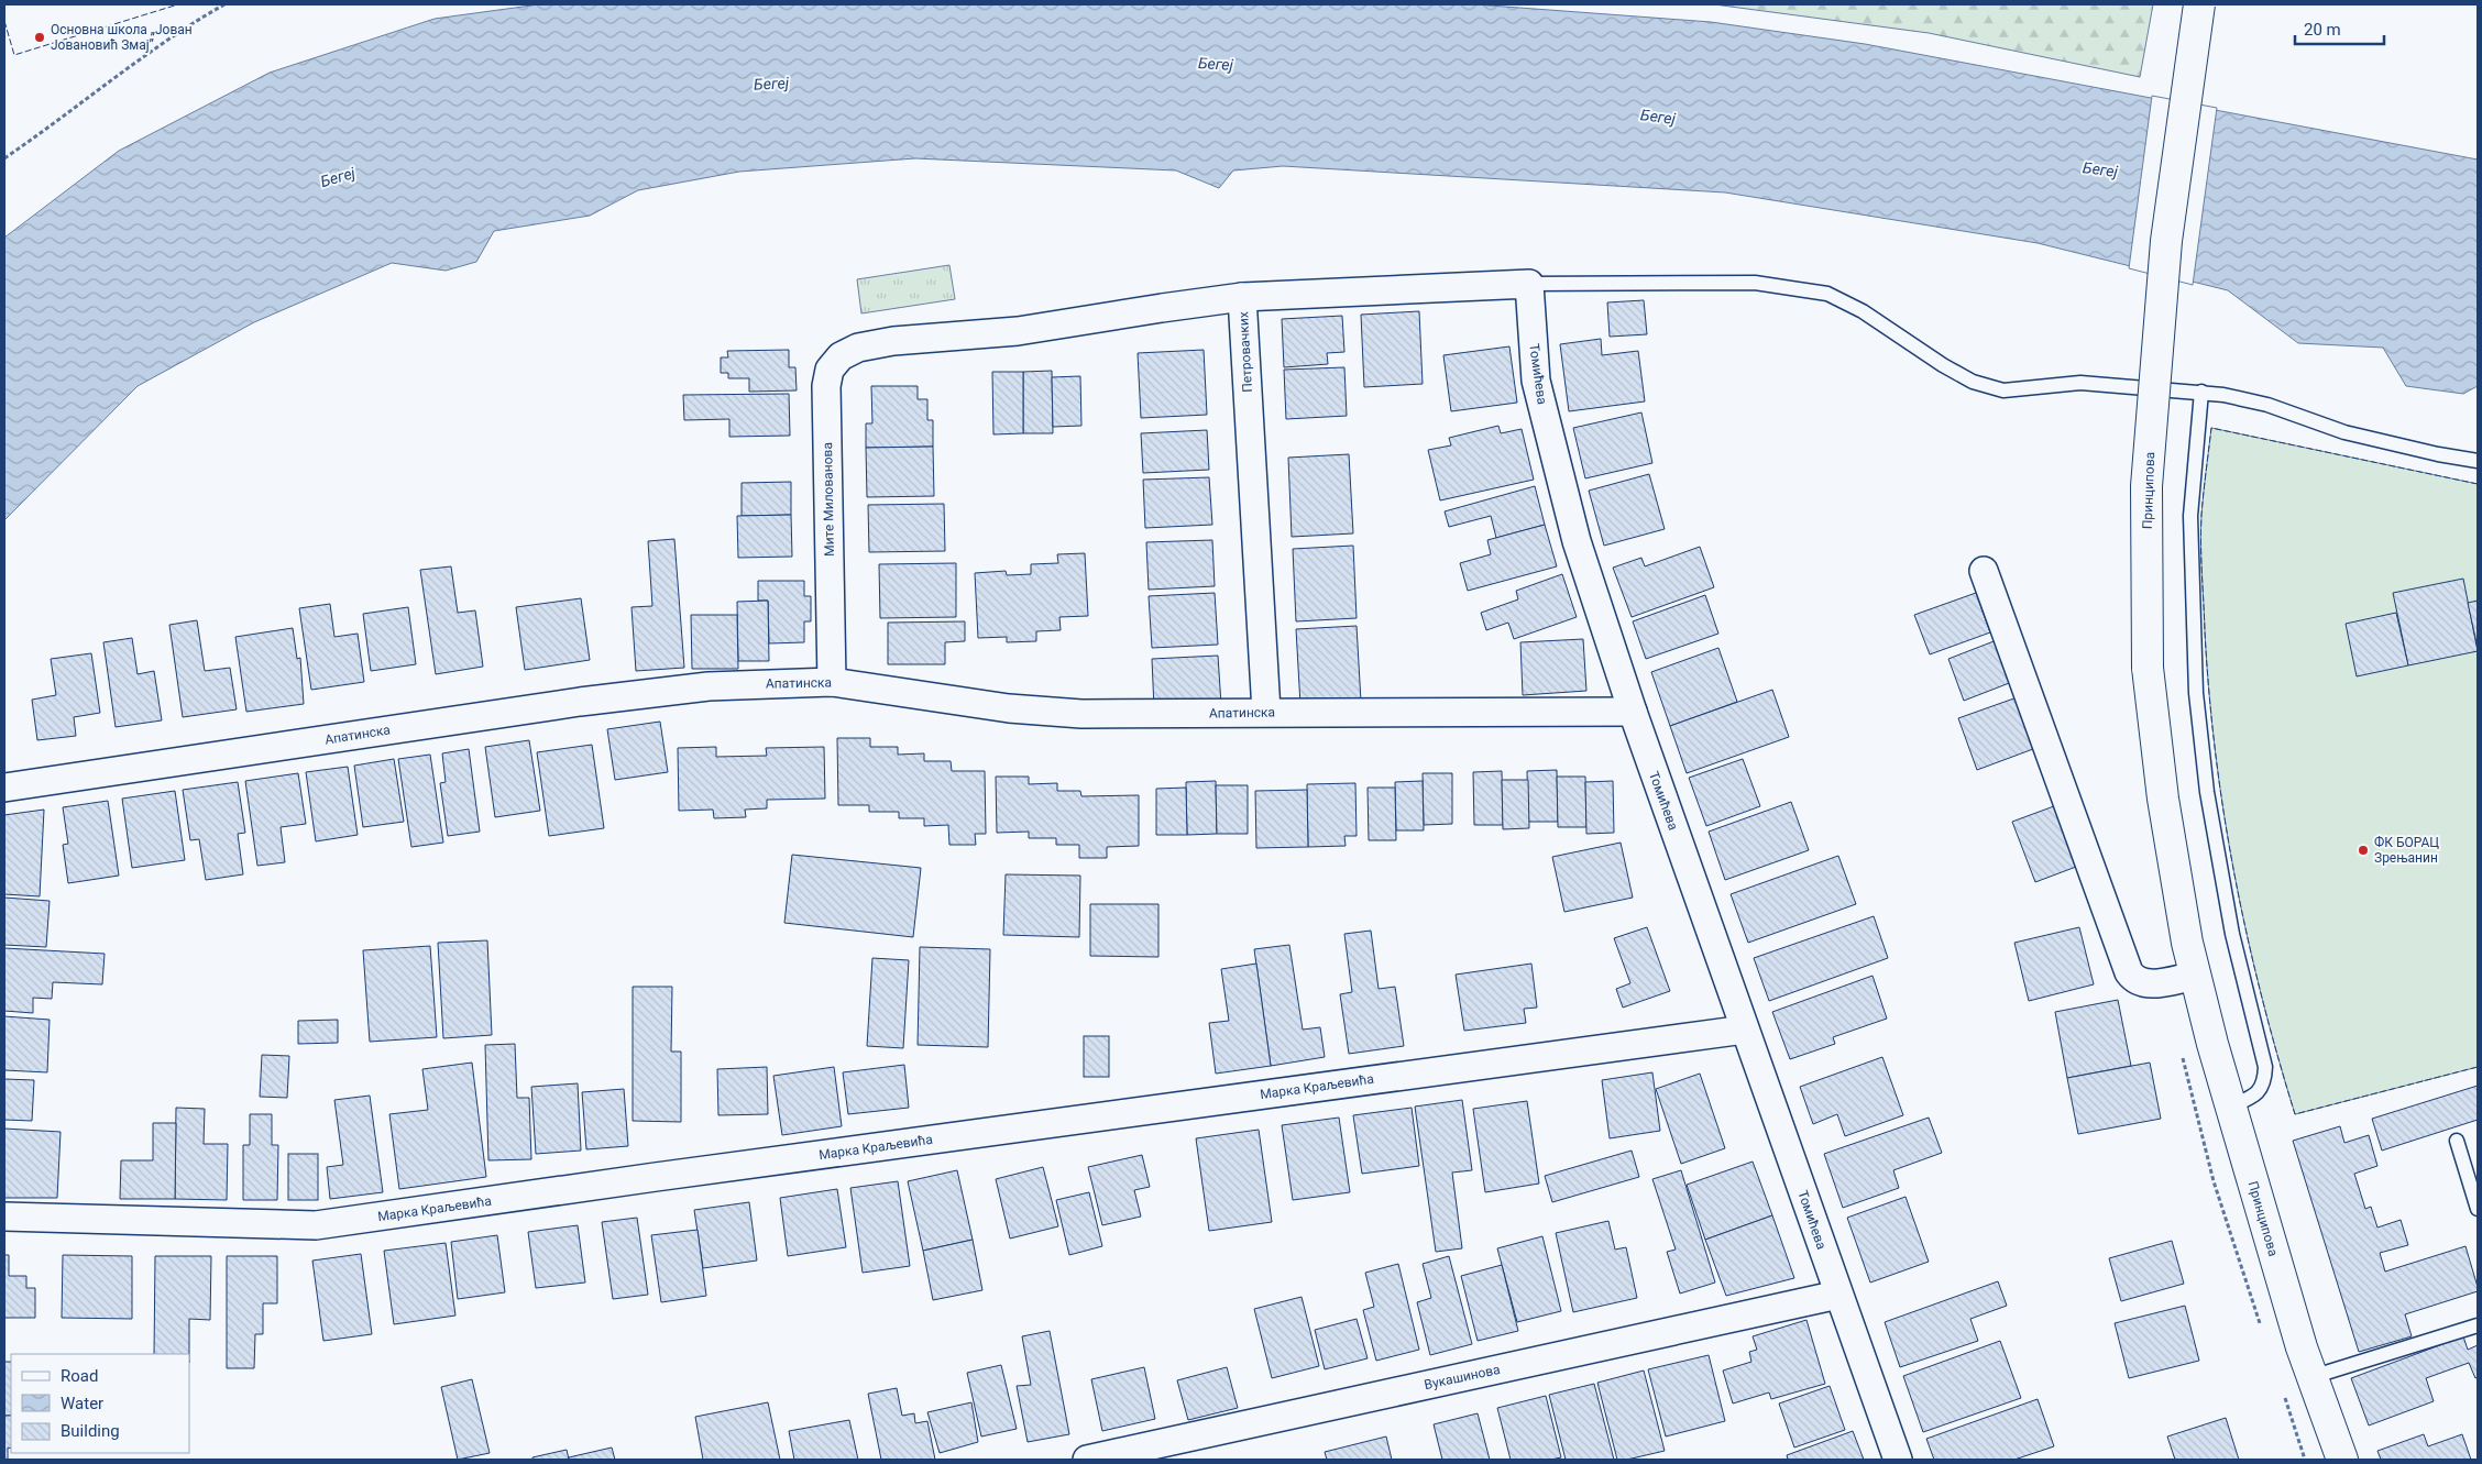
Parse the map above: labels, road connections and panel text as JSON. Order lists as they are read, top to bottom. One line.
{"streets":{"street":["Петровачких","Томићева","Принципова","Мите Милованова","Апатинска","Марка Краљевића","Вукашинова"]},"crossings":[["Петровачких","Мите Милованова"],["Петровачких","Апатинска"],["Томићева","Апатинска"],["Томићева","Марка Краљевића"],["Томићева","Вукашинова"],["Мите Милованова","Апатинска"]],"water":["Бегеј"],"places":["Основна школа „Јован Јовановић Змај”","ФК БОРАЦ Зрењанин"],"legend":["Road","Water","Building"],"scale_bar":"20 m"}
